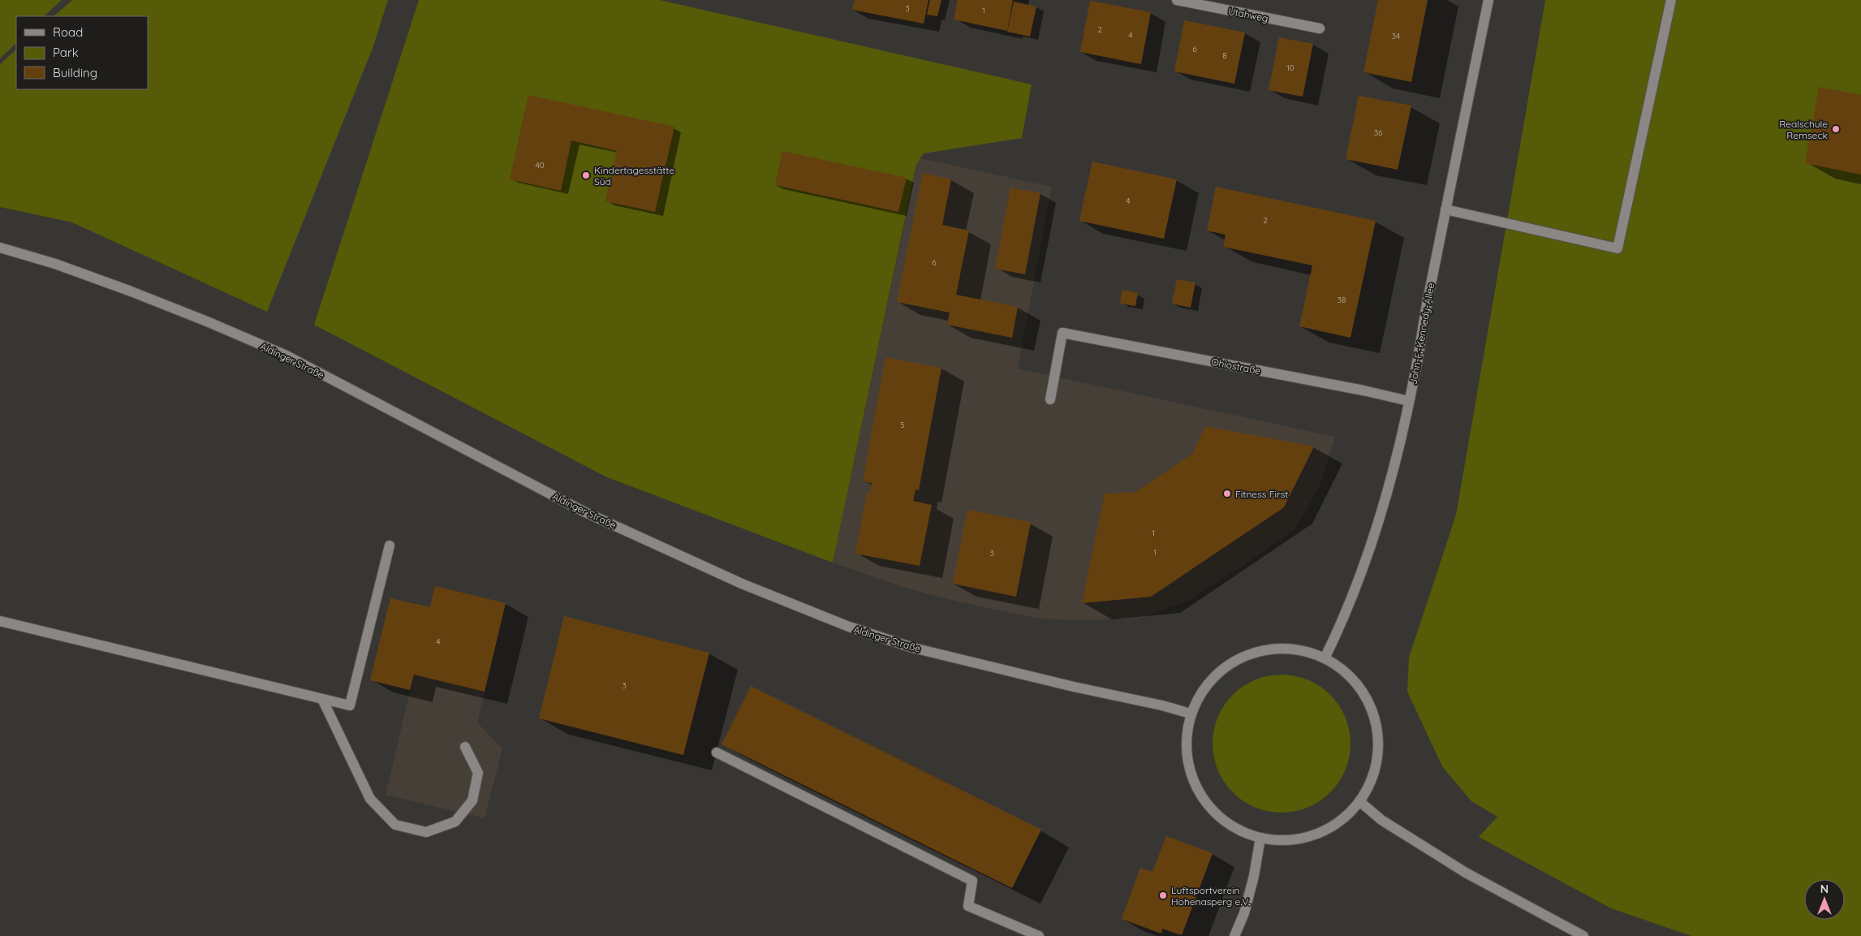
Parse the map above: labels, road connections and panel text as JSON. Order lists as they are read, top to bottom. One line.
{"streets":{"main road":["Utahweg","John-F.-Kennedy-Allee","Aldinger Straße","Ohiostraße"]},"crossings":[["John-F.-Kennedy-Allee","Ohiostraße"]],"places":["Realschule Remseck","Kindertagesstätte Süd","Fitness First","Luftsportverein Hohenasperg e.V."],"house_numbers":["3","1","2","4","34","6","8","10","36","40","4","2","6","38","5","1","1","3","4","3"],"legend":["Road","Park","Building"],"north":"top"}
